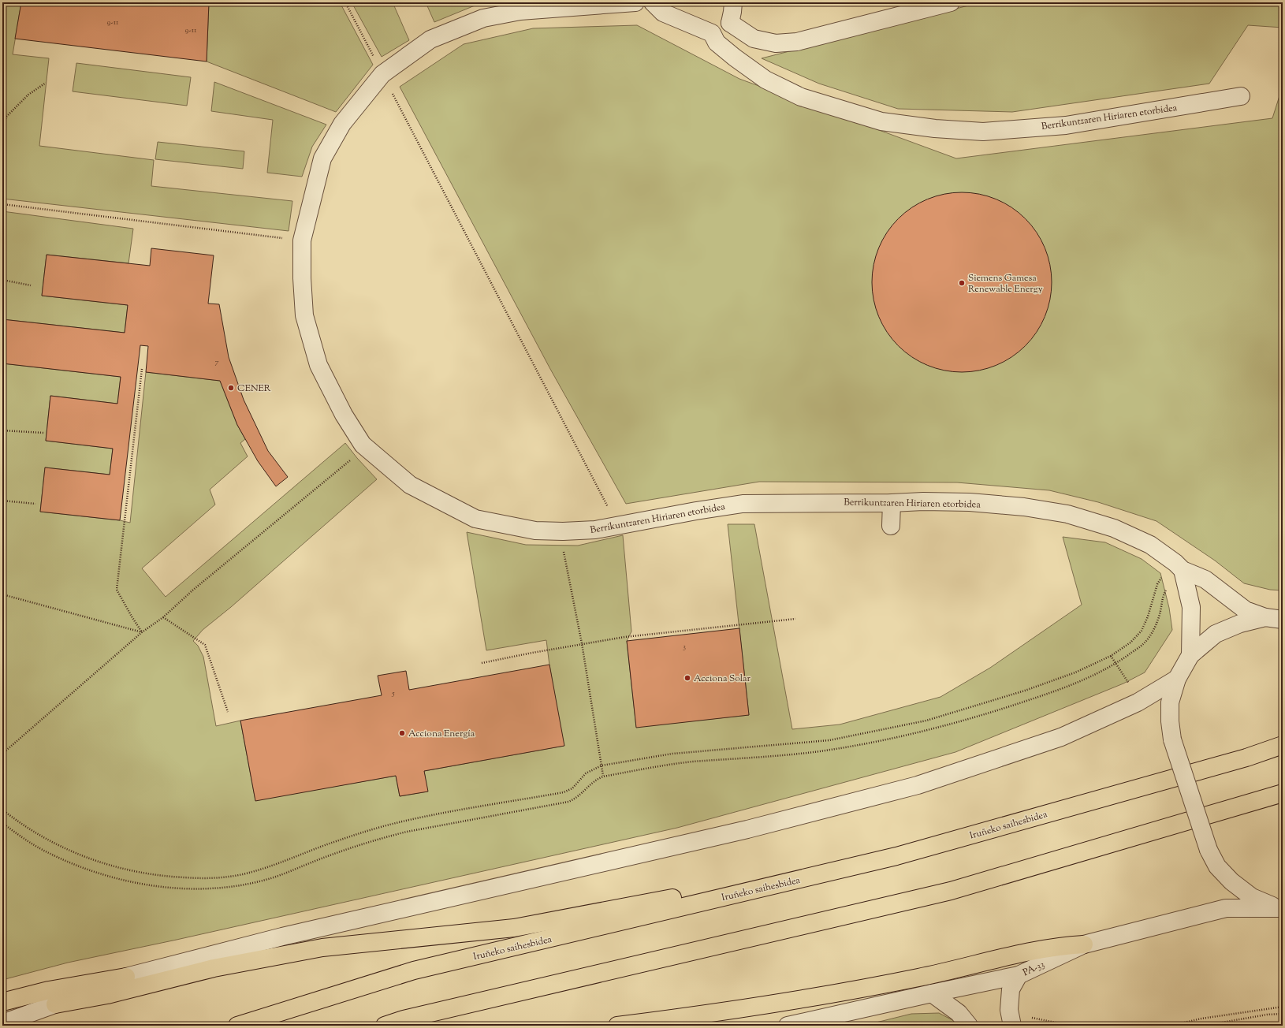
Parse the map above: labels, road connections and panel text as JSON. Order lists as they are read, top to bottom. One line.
{"streets":{"main road":["Iruñeko saihesbidea"],"street":["Berrikuntzaren Hiriaren etorbidea","PA-33"]},"places":["Siemens Gamesa Renewable Energy","CENER","Acciona Solar","Acciona Energía"],"house_numbers":["9-11","9-11","7","3","5"]}
